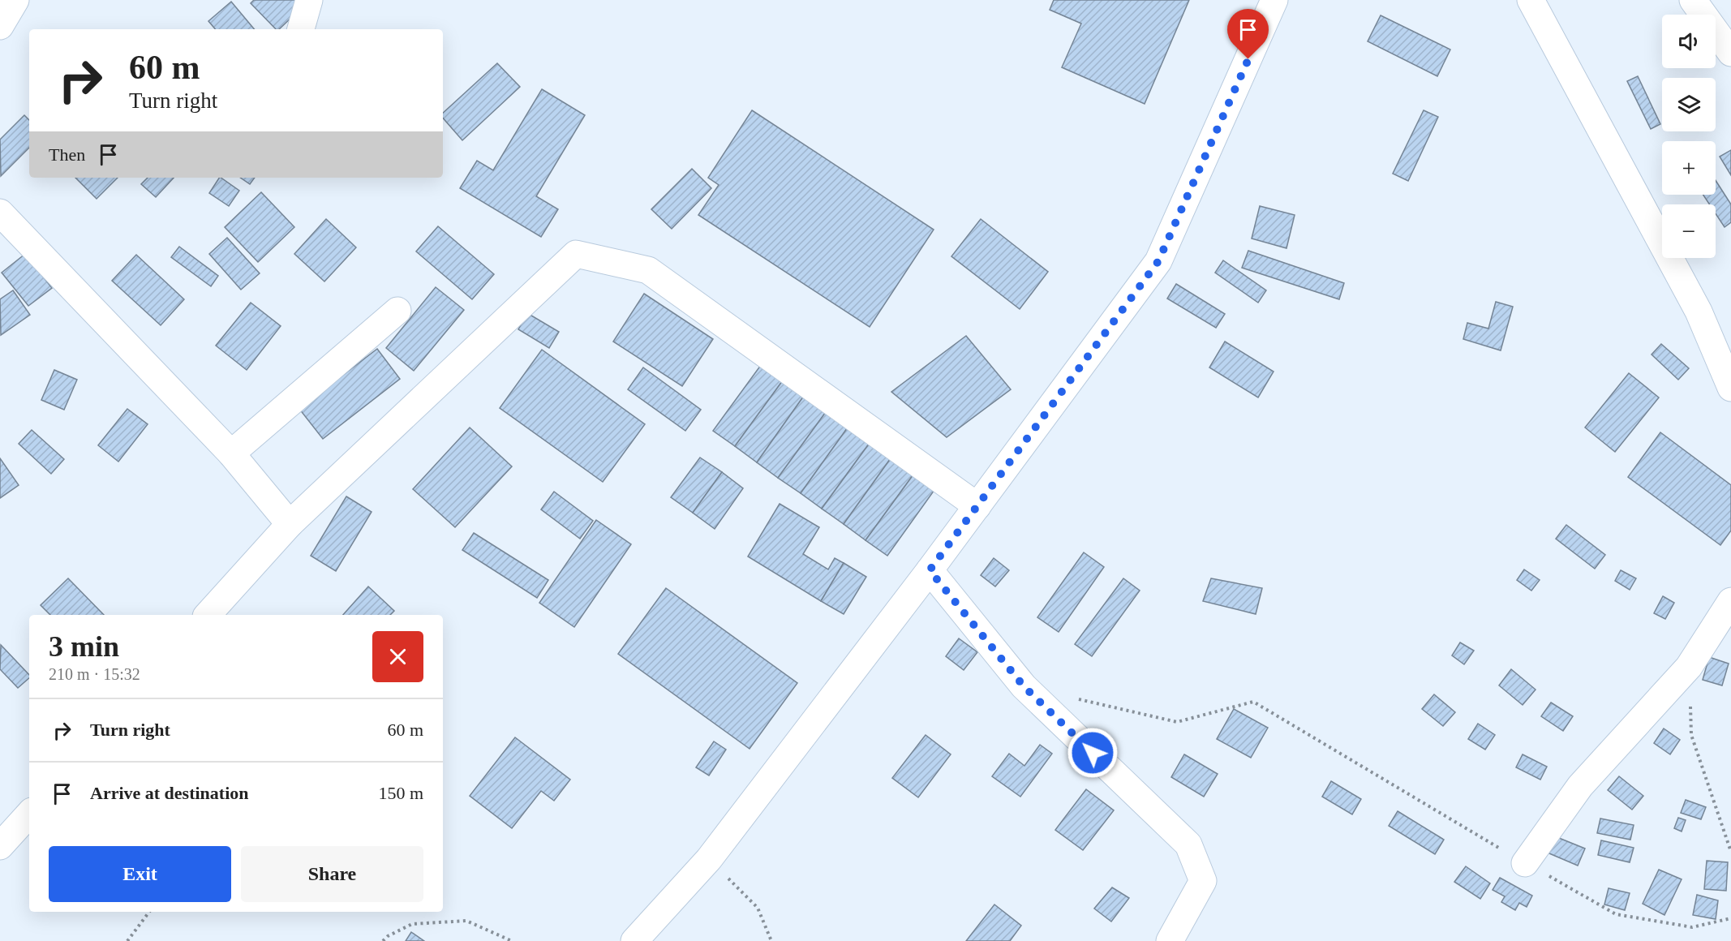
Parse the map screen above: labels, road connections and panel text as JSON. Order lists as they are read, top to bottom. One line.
{"page":{"map_buttons":["+","−"],"turn":["60 m","Turn right"],"then":"Then","heading":["3 min","210 m · 15:32"],"list":[{"name":"Turn right","value":"60 m"},{"name":"Arrive at destination","value":"150 m"}],"buttons":["Exit","Share"]}}
